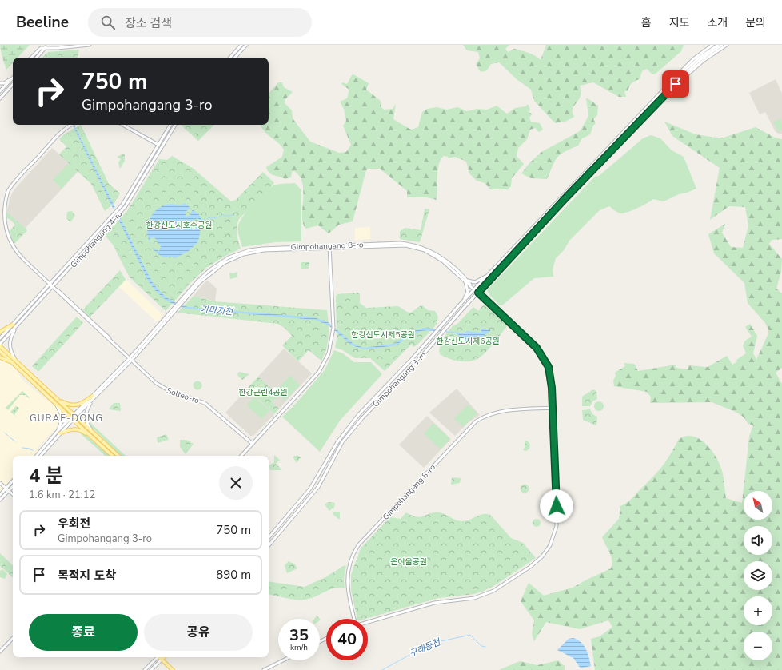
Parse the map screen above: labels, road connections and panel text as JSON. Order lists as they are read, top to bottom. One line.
{"streets":{"street":["Gimpohangang 4-ro","Gimpohangang 8-ro","Gimpohangang 3-ro","Solteo-ro"]},"crossings":[["Gimpohangang 4-ro","Solteo-ro"],["Gimpohangang 8-ro","Gimpohangang 3-ro"],["Gimpohangang 8-ro","Solteo-ro"]],"districts":["GURAE-DONG"],"water":["가마지천","구래동천"],"parks":["한강신도시호수공원","한강신도시제5공원","한강신도시제6공원","한강근린4공원","은여울공원"],"north":"top left","page":{"header":"Beeline","search":"장소 검색","nav":["홈","지도","소개","문의"],"turn":["750 m","Gimpohangang 3-ro"],"heading":["4 분","1.6 km · 21:12"],"map_buttons":["+","−"],"list":[{"name":"우회전","note":"Gimpohangang 3-ro","value":"750 m"},{"name":"목적지 도착","value":"890 m"}],"buttons":["종료","공유"],"speed":"35 km/h","limit":"40"}}
